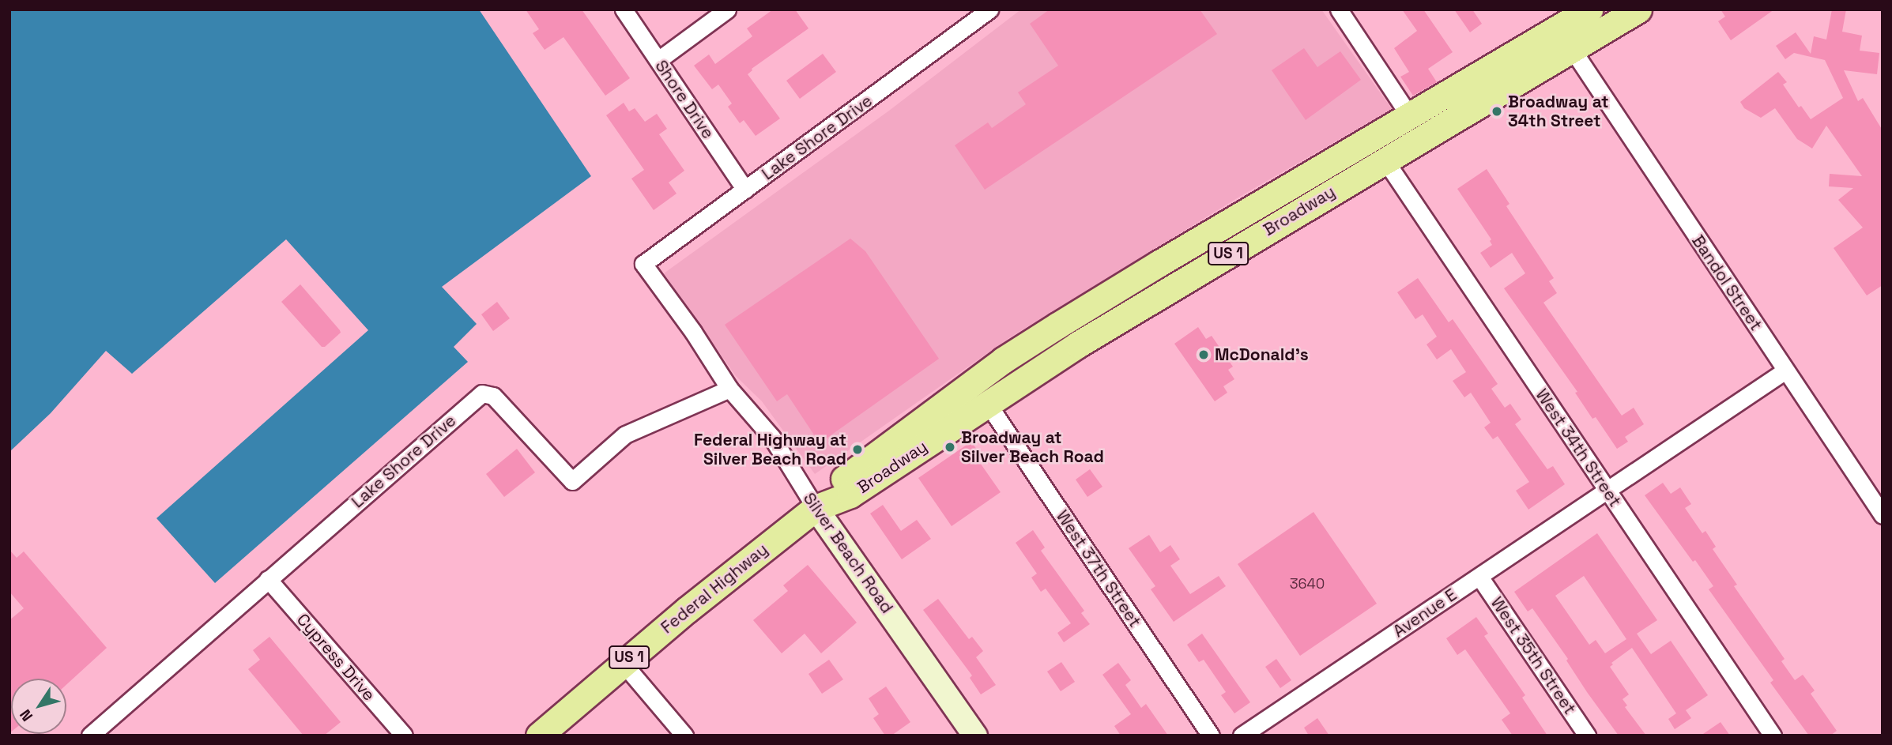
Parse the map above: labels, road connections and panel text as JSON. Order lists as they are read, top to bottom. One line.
{"streets":{"main road":["Broadway","US 1","Federal Highway"],"street":["Shore Drive","Lake Shore Drive","Bandol Street","West 34th Street","Silver Beach Road","West 37th Street","Avenue E","West 35th Street","Cypress Drive"]},"crossings":[["Shore Drive","Lake Shore Drive"],["Lake Shore Drive","Silver Beach Road"],["Lake Shore Drive","Cypress Drive"],["Broadway","Bandol Street"],["Broadway","West 34th Street"],["Broadway","Silver Beach Road"],["Broadway","West 37th Street"],["Broadway","Federal Highway"],["Bandol Street","Avenue E"],["West 34th Street","Avenue E"],["Silver Beach Road","Federal Highway"],["Avenue E","West 35th Street"]],"places":["Broadway at 34th Street","McDonald's","Broadway at Silver Beach Road","Federal Highway at Silver Beach Road"],"house_numbers":["3640"],"north":"bottom left"}
